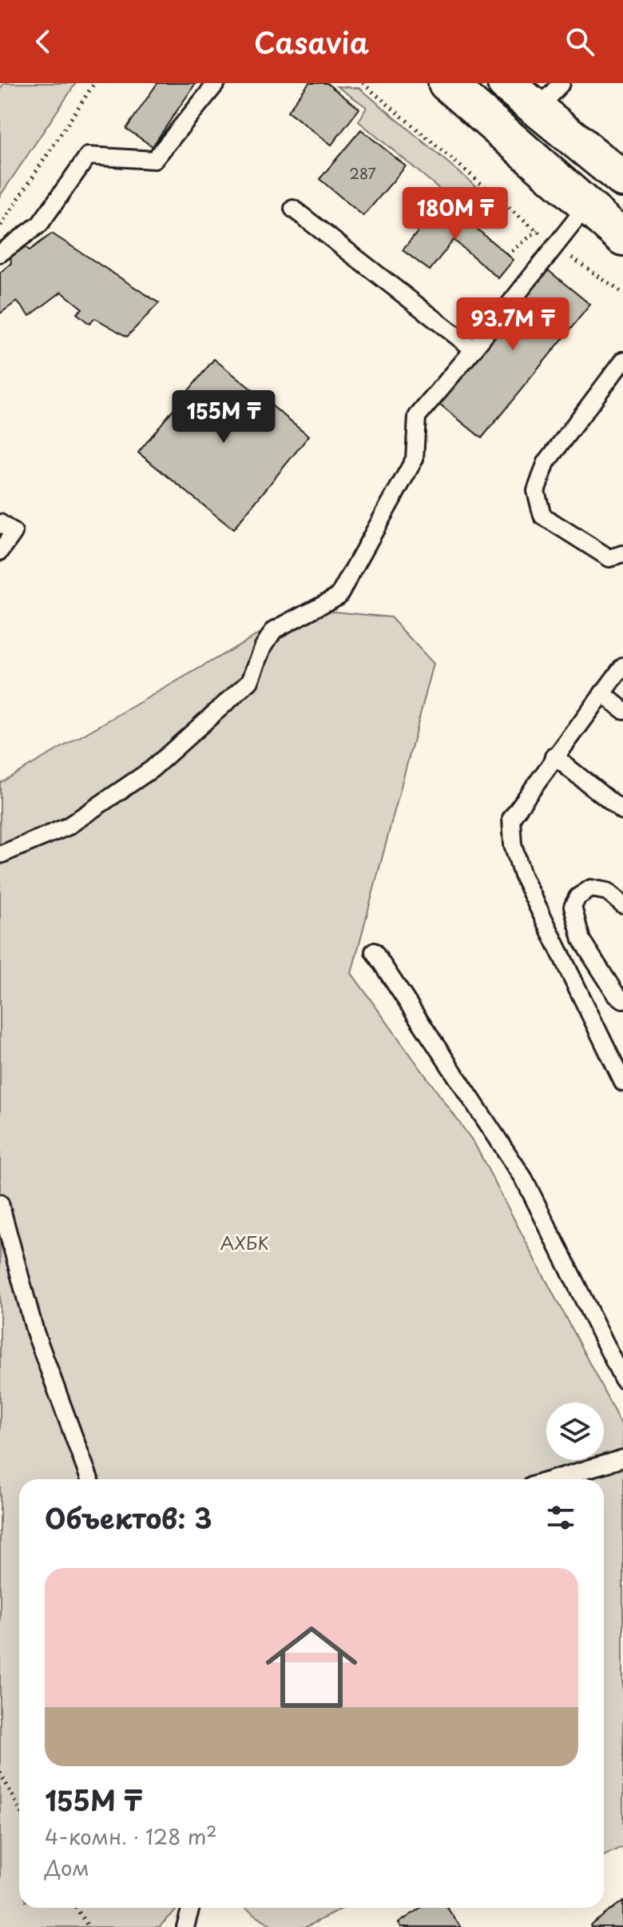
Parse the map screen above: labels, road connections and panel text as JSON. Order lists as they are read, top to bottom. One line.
{"parks":["АХБК"],"house_numbers":["287"],"page":{"header":"Casavia","price":["180M ₸","93.7M ₸","155M ₸"],"heading":"Объектов: 3","list":[{"name":"155M ₸","note":"4-комн. · 128 m² · Дом"}]}}
